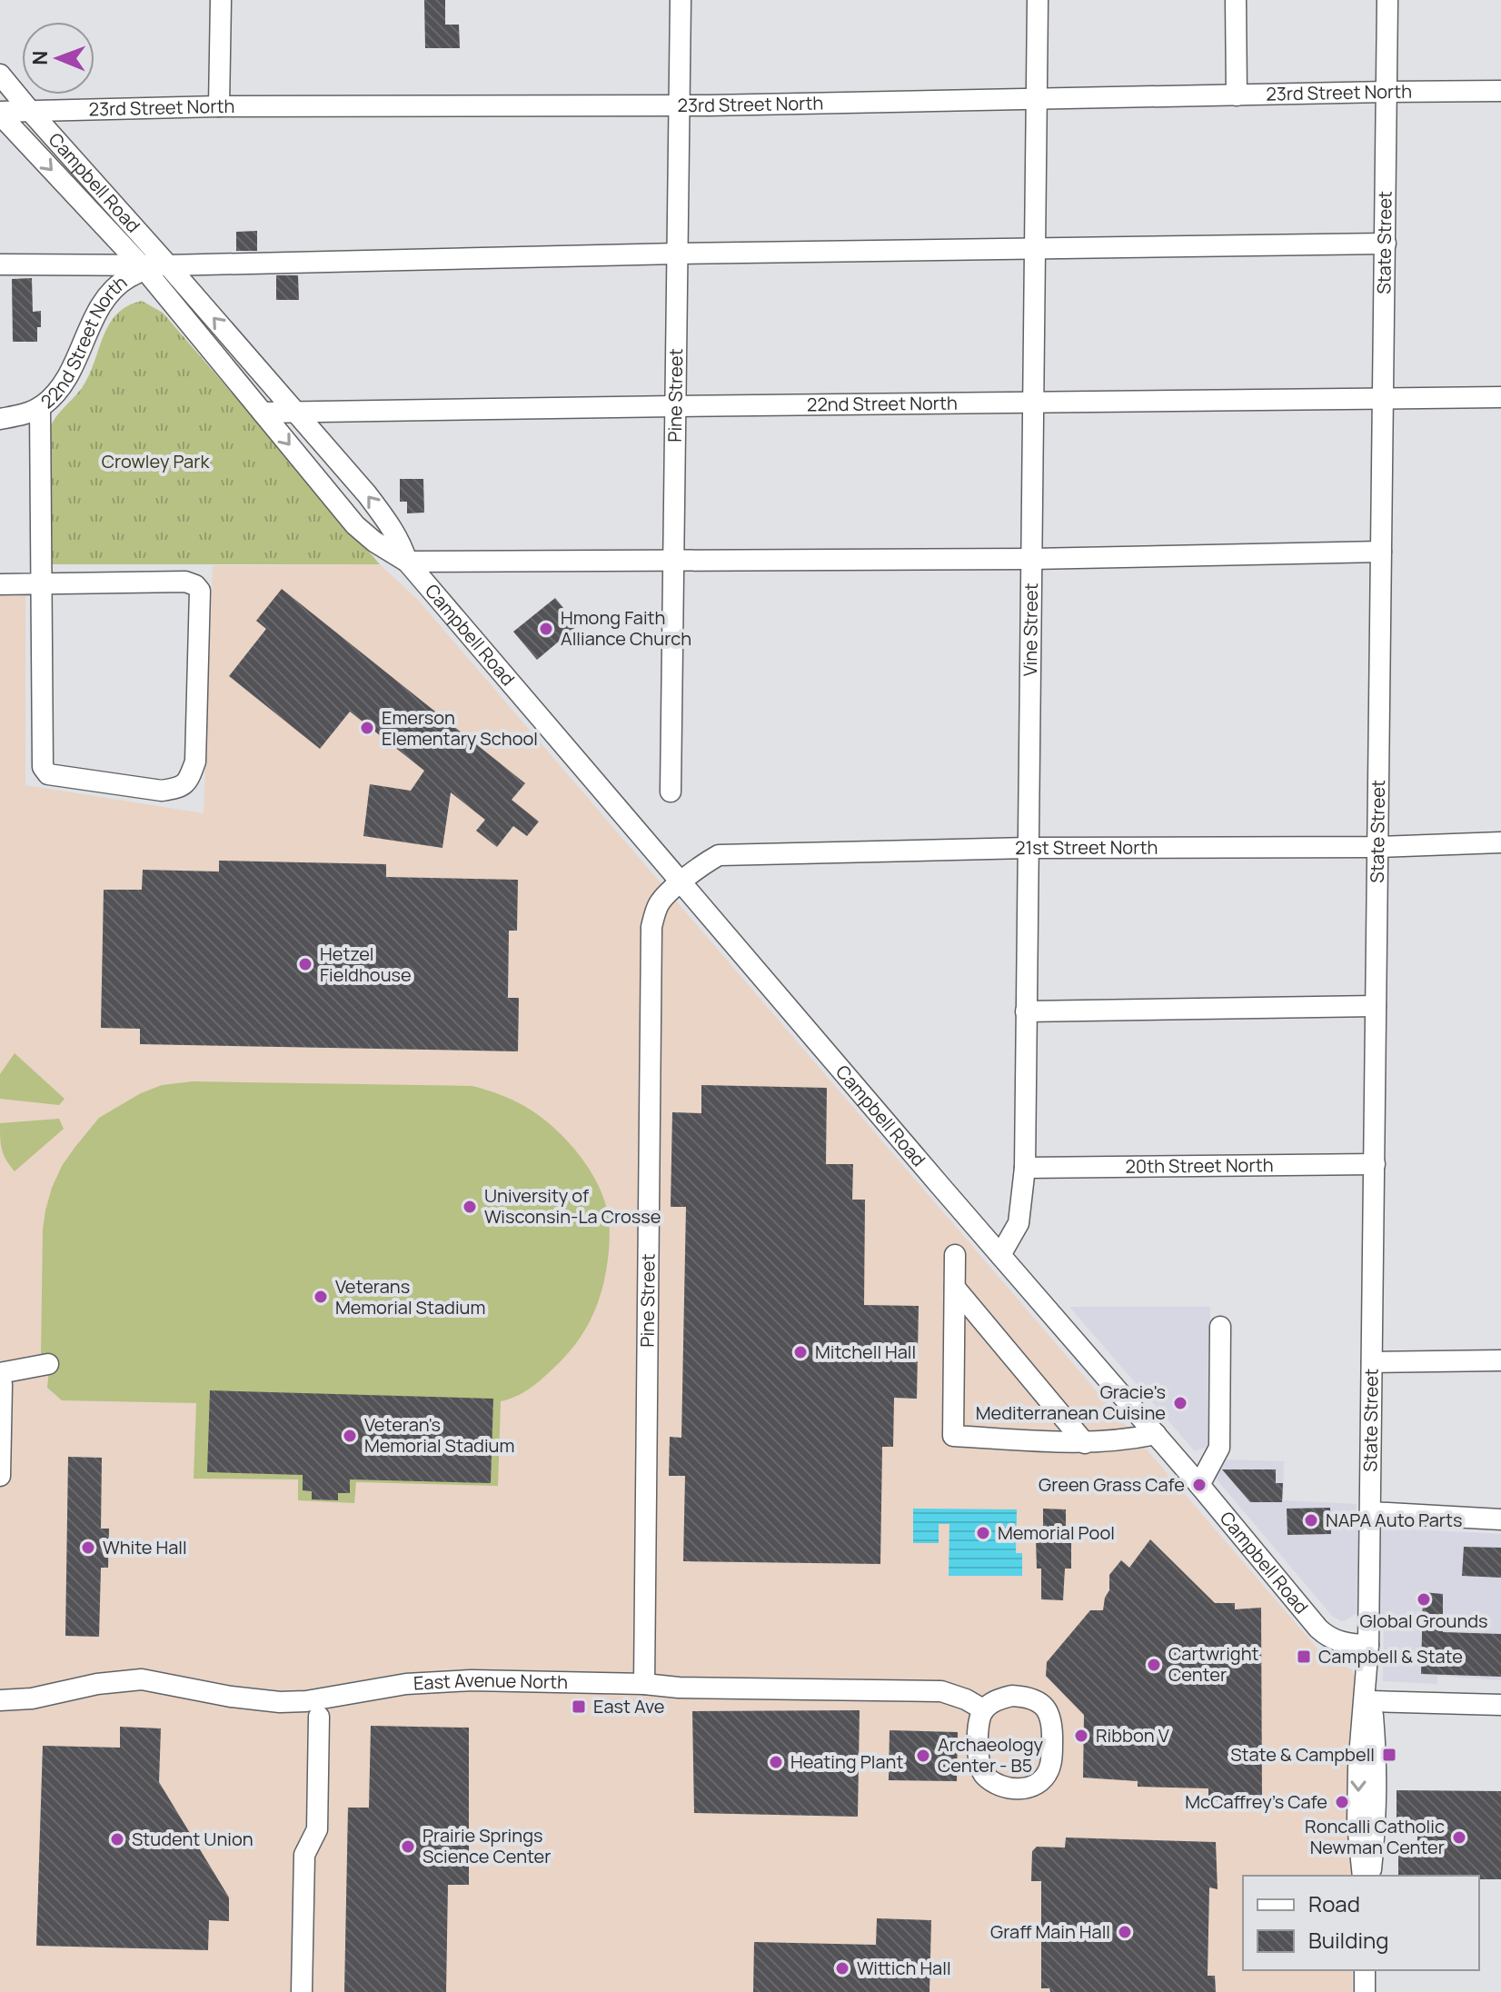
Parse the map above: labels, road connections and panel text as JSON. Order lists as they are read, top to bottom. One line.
{"streets":{"street":["23rd Street North","Campbell Road","State Street","22nd Street North","Pine Street","Vine Street","21st Street North","20th Street North","East Avenue North"]},"crossings":[["23rd Street North","Campbell Road"],["23rd Street North","State Street"],["23rd Street North","Pine Street"],["23rd Street North","Vine Street"],["Campbell Road","State Street"],["Campbell Road","22nd Street North"],["Campbell Road","Pine Street"],["Campbell Road","Vine Street"],["Campbell Road","21st Street North"],["State Street","22nd Street North"],["State Street","21st Street North"],["State Street","20th Street North"],["22nd Street North","Pine Street"],["22nd Street North","Vine Street"],["Pine Street","21st Street North"],["Pine Street","East Avenue North"],["Vine Street","21st Street North"],["Vine Street","20th Street North"]],"parks":["Crowley Park"],"places":{"other":["Hmong Faith Alliance Church","Emerson Elementary School","Hetzel Fieldhouse","University of Wisconsin-La Crosse","Veterans Memorial Stadium","Mitchell Hall","Gracie's Mediterranean Cuisine","Veteran's Memorial Stadium","Green Grass Cafe","NAPA Auto Parts","Memorial Pool","White Hall","Global Grounds","Cartwright Center","Ribbon V","Archaeology Center - B5","Heating Plant","McCaffrey's Cafe","Roncalli Catholic Newman Center","Student Union","Prairie Springs Science Center","Graff Main Hall","Wittich Hall"],"transit":["Campbell & State","East Ave","State & Campbell"]},"legend":["Road","Building"],"north":"left"}
